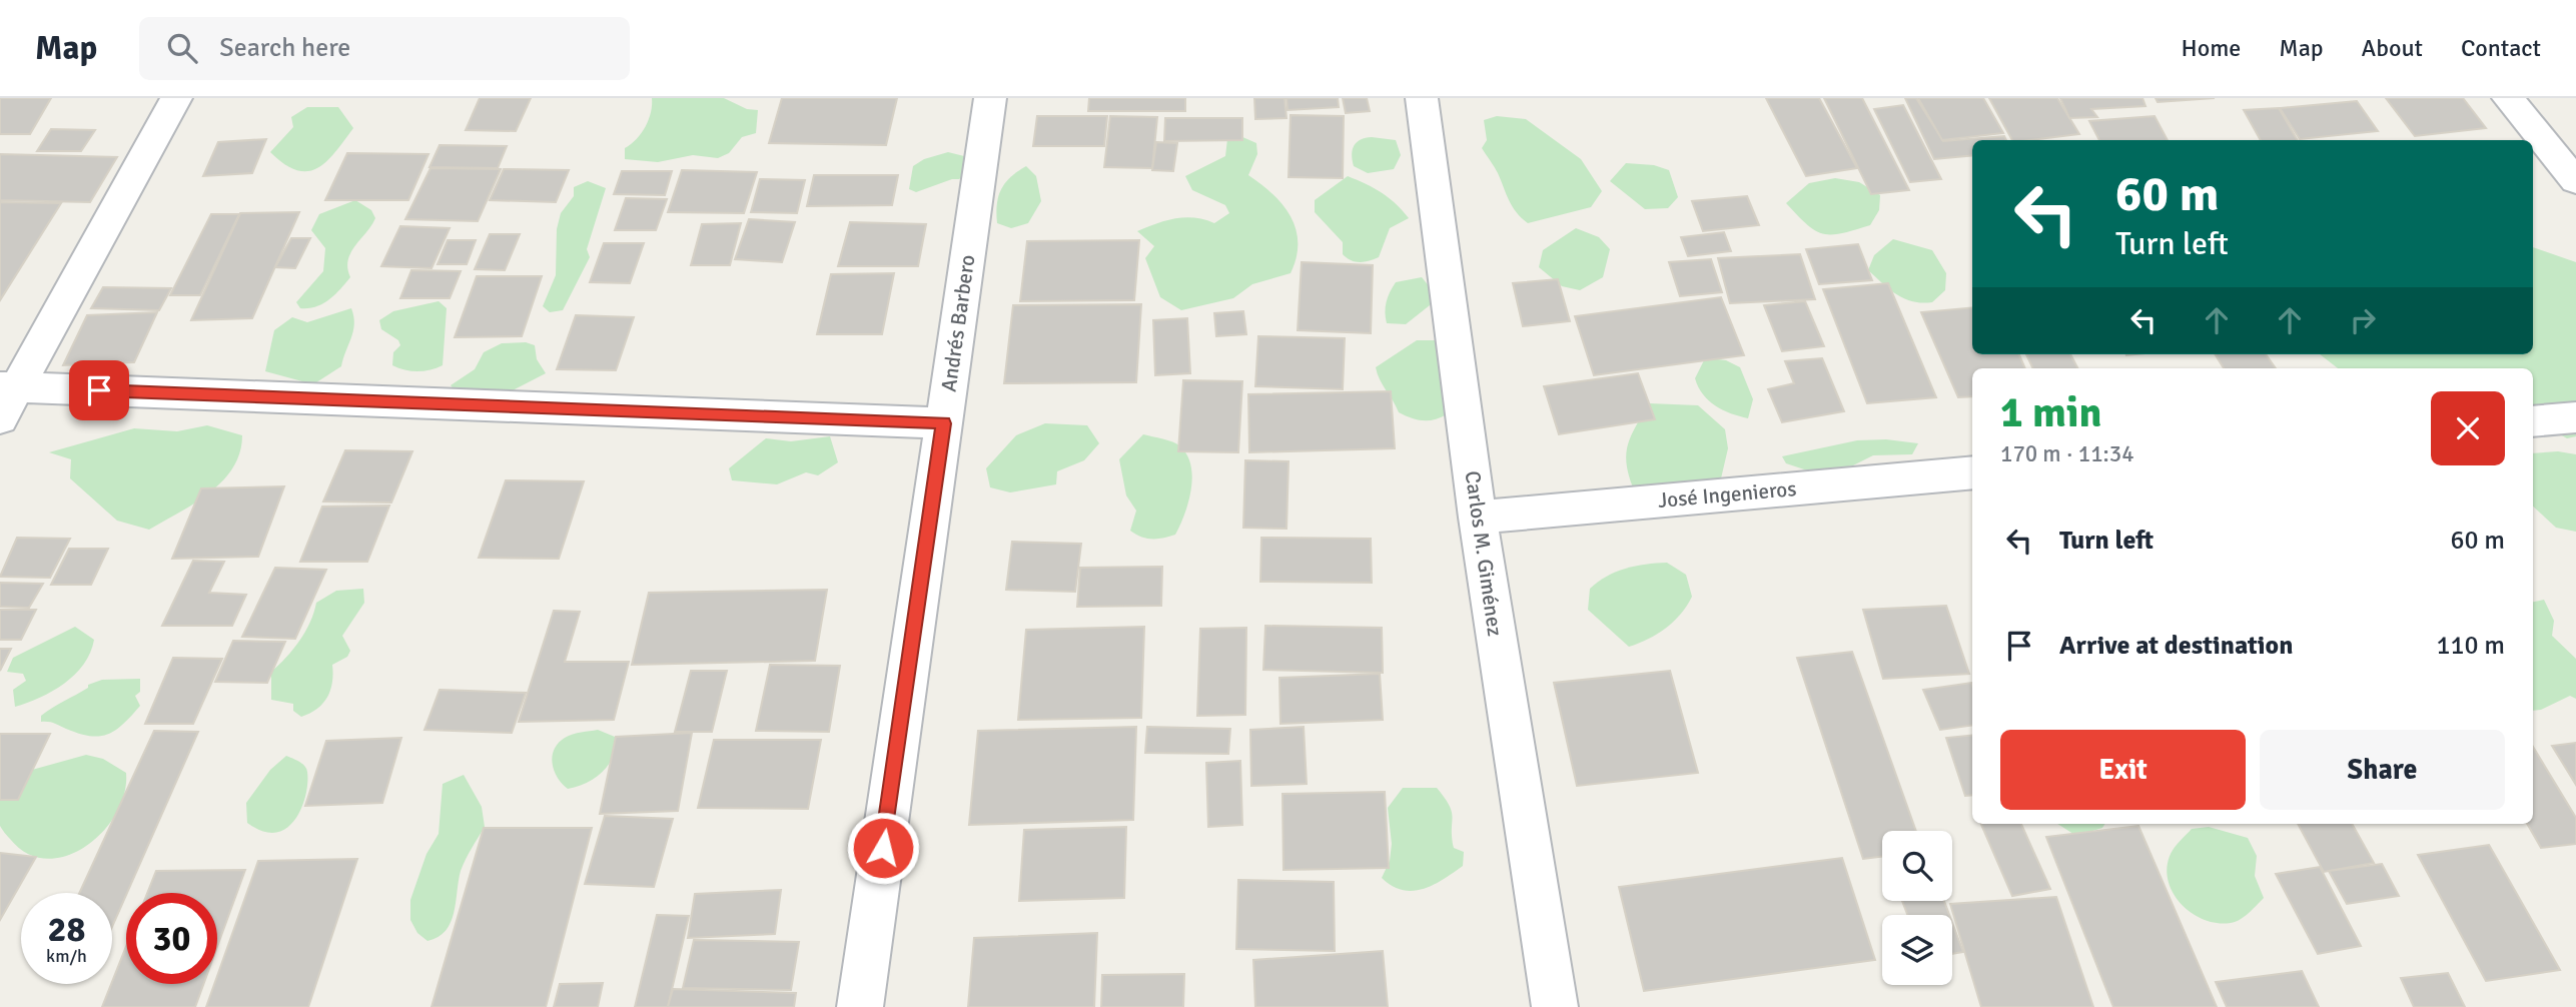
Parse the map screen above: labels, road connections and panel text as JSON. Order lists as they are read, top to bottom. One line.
{"streets":{"street":["Andrés Barbero","José Ingenieros","Carlos M. Giménez"]},"crossings":[["José Ingenieros","Carlos M. Giménez"]],"page":{"header":"Map","search":"Search here","nav":["Home","Map","About","Contact"],"turn":["60 m","Turn left"],"heading":["1 min","170 m · 11:34"],"list":[{"name":"Turn left","value":"60 m"},{"name":"Arrive at destination","value":"110 m"}],"buttons":["Exit","Share"],"speed":"28 km/h","limit":"30"}}
